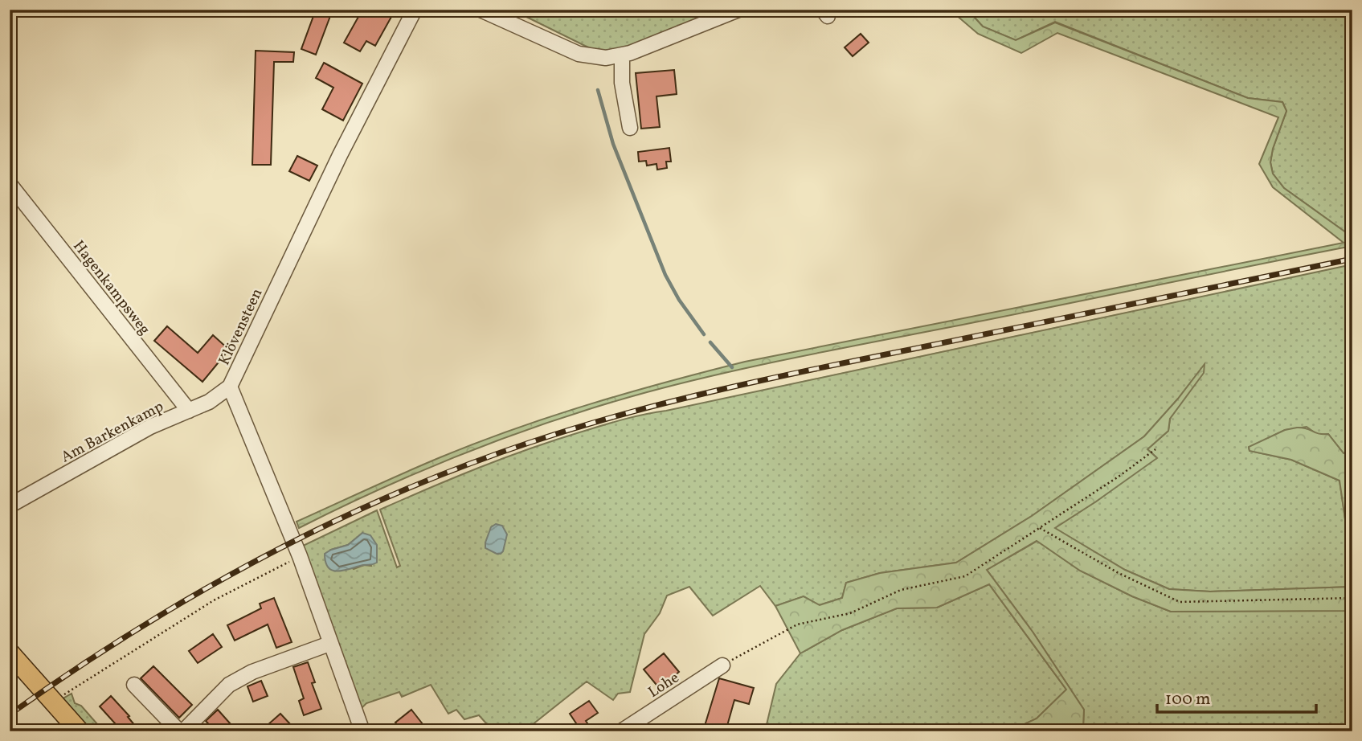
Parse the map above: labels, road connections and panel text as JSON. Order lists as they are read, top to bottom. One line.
{"streets":{"street":["Hagenkampsweg","Klövensteen","Am Barkenkamp","Lohe"]},"crossings":[["Hagenkampsweg","Am Barkenkamp"],["Klövensteen","Am Barkenkamp"]],"scale_bar":"100 m"}
